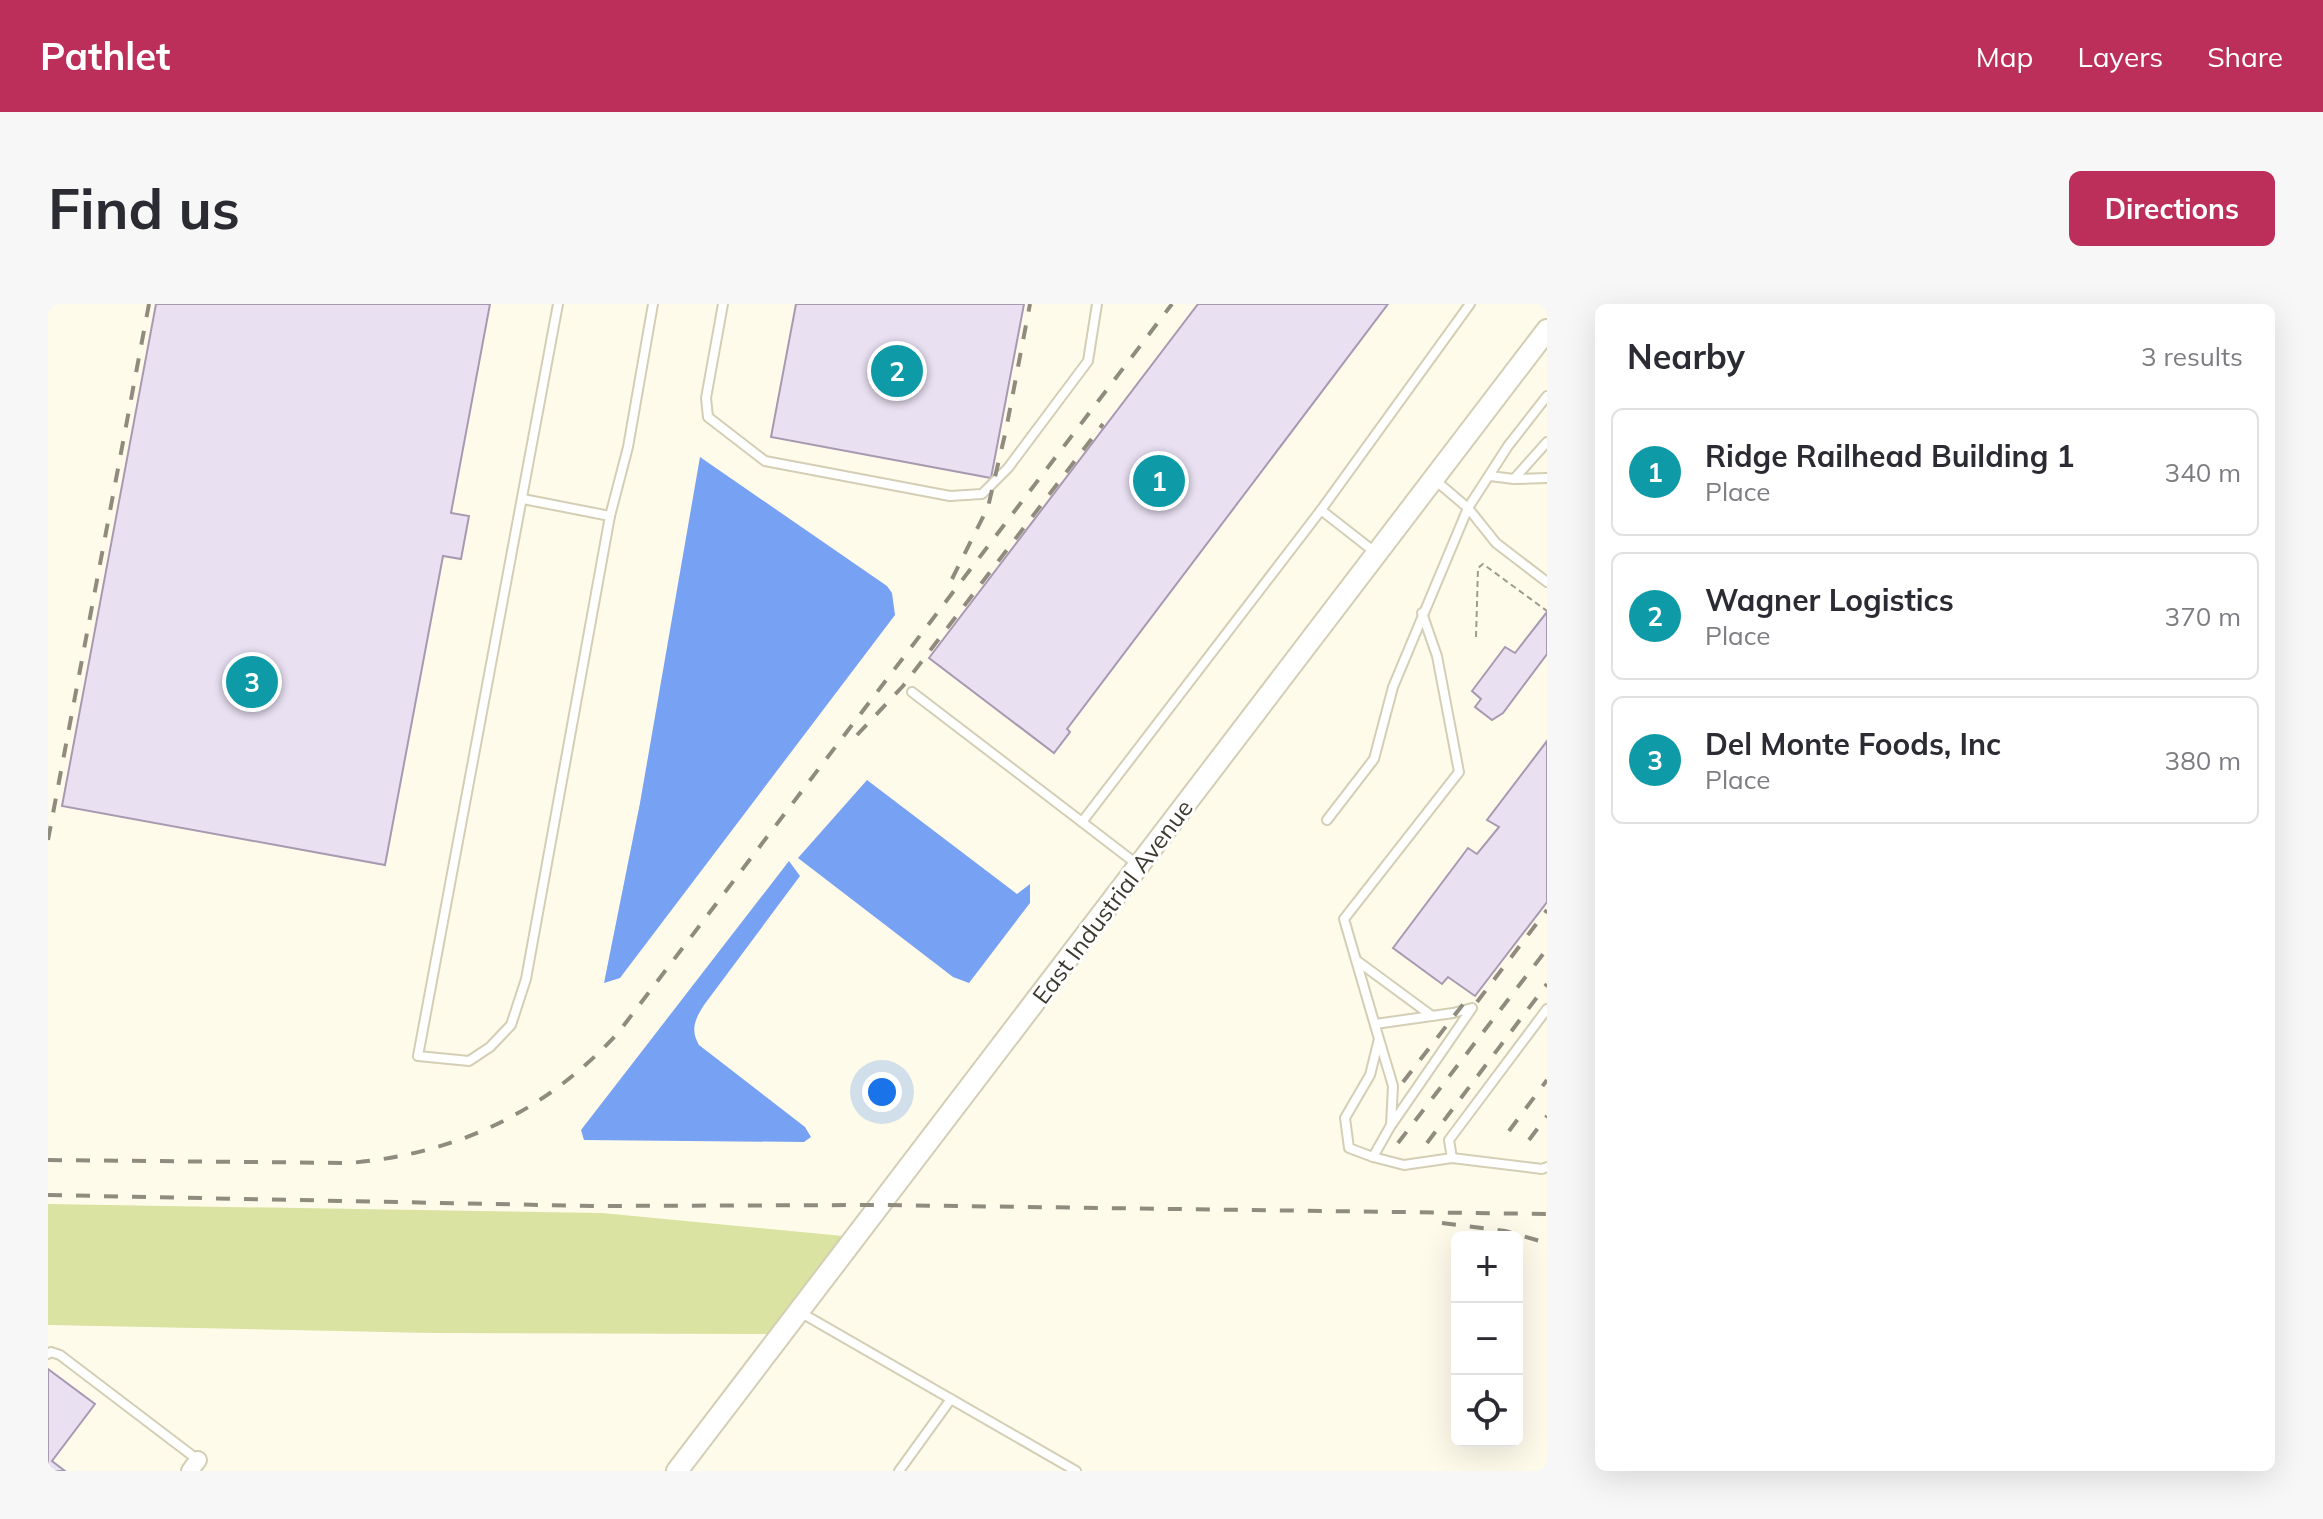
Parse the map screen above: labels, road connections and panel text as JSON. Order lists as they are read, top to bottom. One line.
{"streets":{"street":["East Industrial Avenue"]},"page":{"header":"Pathlet","nav":["Map","Layers","Share"],"buttons":"Directions","title":"Find us","heading":["Nearby","3 results"],"pins":["2","1","3"],"list":[{"mark":"1","name":"Ridge Railhead Building 1","note":"Place","value":"340 m"},{"mark":"2","name":"Wagner Logistics","note":"Place","value":"370 m"},{"mark":"3","name":"Del Monte Foods, Inc","note":"Place","value":"380 m"}],"map_buttons":["+","−"]}}
